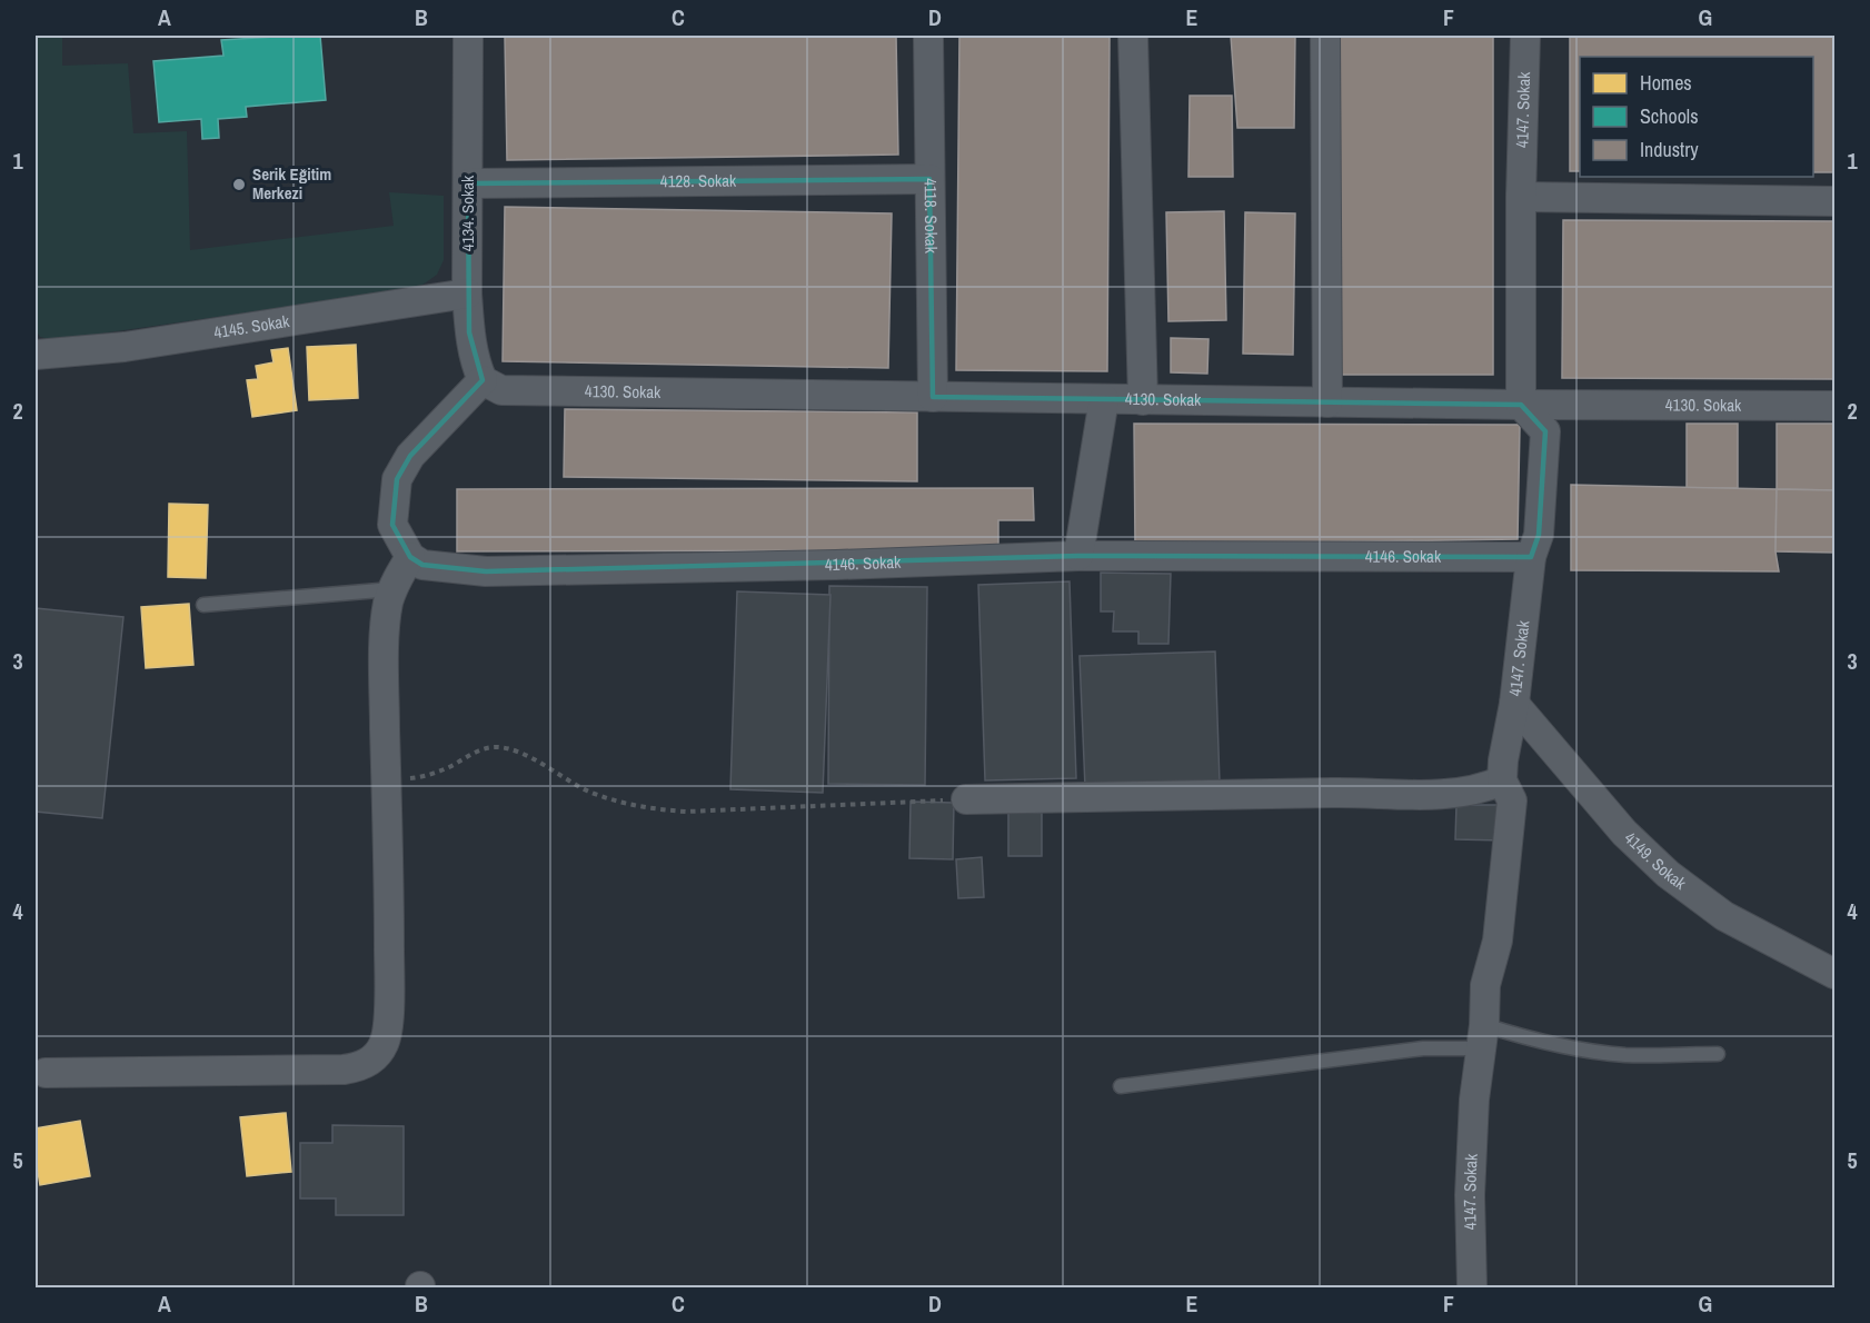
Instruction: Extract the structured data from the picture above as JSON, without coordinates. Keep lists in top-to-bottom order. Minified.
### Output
{"streets":{"street":["4147. Sokak","4128. Sokak","4134. Sokak","4118. Sokak","4145. Sokak","4130. Sokak","4146. Sokak","4149. Sokak"]},"crossings":[["4147. Sokak","4130. Sokak"],["4147. Sokak","4146. Sokak"],["4147. Sokak","4149. Sokak"],["4128. Sokak","4134. Sokak"],["4128. Sokak","4118. Sokak"],["4134. Sokak","4145. Sokak"],["4134. Sokak","4130. Sokak"],["4118. Sokak","4130. Sokak"]],"places":["Serik Eğitim Merkezi"],"legend":["Homes","Schools","Industry"],"grid":{"columns":["A","B","C","D","E","F","G"],"rows":["1","2","3","4","5"]}}
